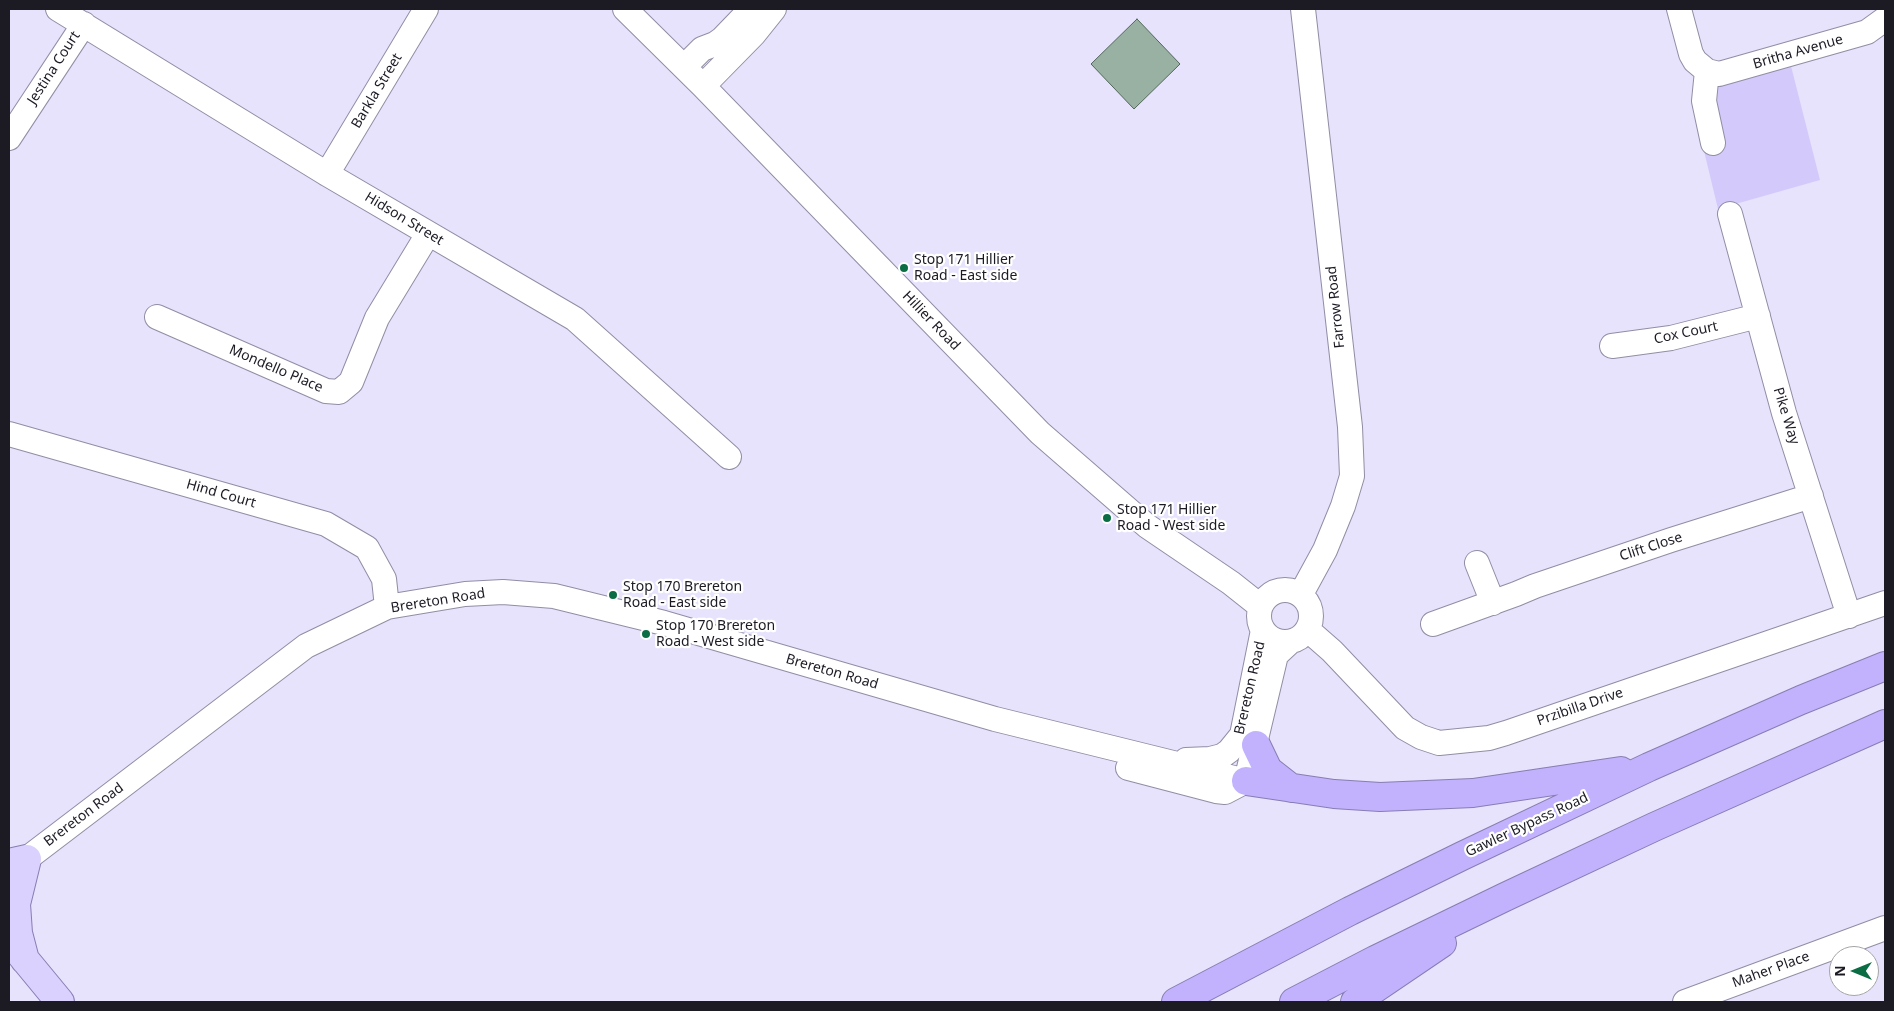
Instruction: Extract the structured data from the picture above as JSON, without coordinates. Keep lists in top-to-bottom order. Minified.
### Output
{"streets":{"highway":["Gawler Bypass Road"],"street":["Britha Avenue","Jestina Court","Barkla Street","Hidson Street","Farrow Road","Hillier Road","Cox Court","Mondello Place","Pike Way","Hind Court","Clift Close","Brereton Road","Przibilla Drive","Maher Place"]},"crossings":[["Jestina Court","Hidson Street"],["Barkla Street","Hidson Street"],["Hidson Street","Mondello Place"],["Farrow Road","Hillier Road"],["Farrow Road","Brereton Road"],["Farrow Road","Przibilla Drive"],["Hillier Road","Brereton Road"],["Hillier Road","Przibilla Drive"],["Cox Court","Pike Way"],["Pike Way","Clift Close"],["Pike Way","Przibilla Drive"],["Hind Court","Brereton Road"],["Brereton Road","Przibilla Drive"]],"places":["Stop 171 Hillier Road - East side","Stop 171 Hillier Road - West side","Stop 170 Brereton Road - East side","Stop 170 Brereton Road - West side"],"north":"left"}
